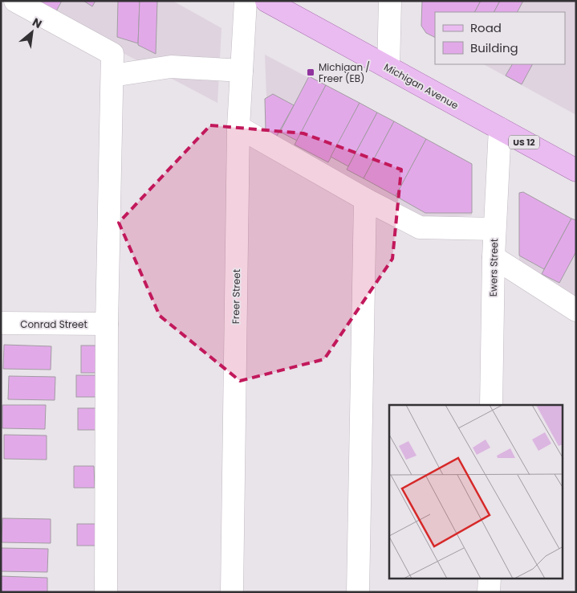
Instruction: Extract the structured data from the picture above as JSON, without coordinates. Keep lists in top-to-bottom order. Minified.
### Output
{"streets":{"main road":["Michigan Avenue","US 12"],"street":["Ewers Street","Freer Street","Conrad Street"]},"crossings":[["Michigan Avenue","Ewers Street"]],"places":{"transit":["Michigan / Freer (EB)"]},"legend":["Road","Building"],"north":"top right"}
